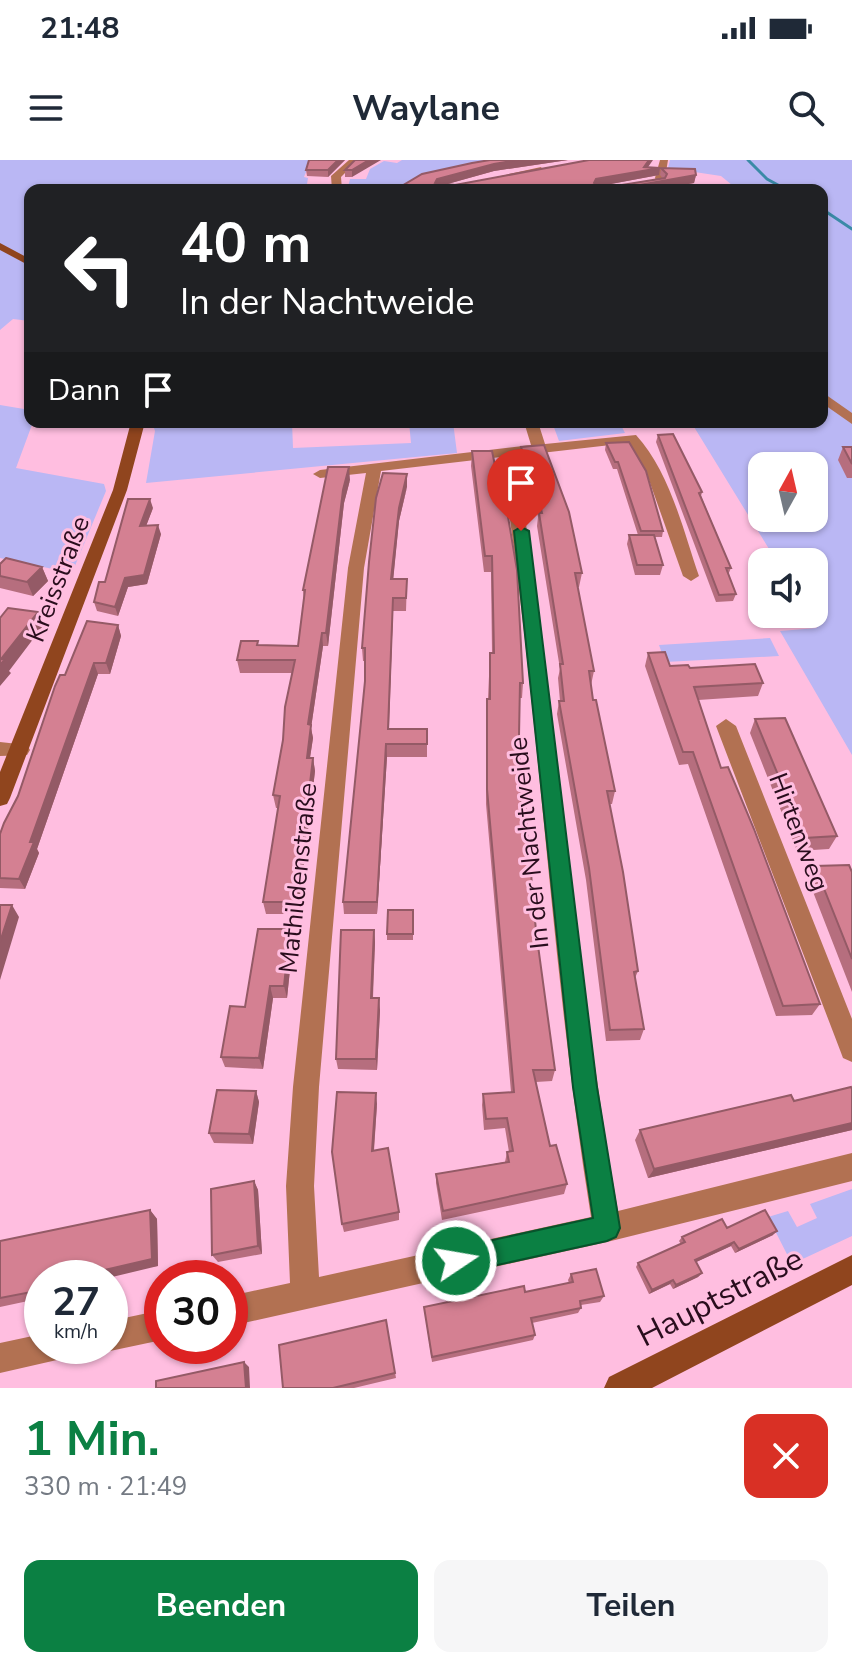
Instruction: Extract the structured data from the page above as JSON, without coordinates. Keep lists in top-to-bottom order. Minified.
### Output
{"streets":{"street":["Kreisstraße","Hirtenweg","In der Nachtweide","Mathildenstraße","Hauptstraße"]},"north":"top","page":{"status":"21:48","header":"Waylane","turn":["40 m","In der Nachtweide"],"then":"Dann","speed":"27 km/h","limit":"30","heading":["1 Min.","330 m · 21:49"],"buttons":["Beenden","Teilen"]}}
